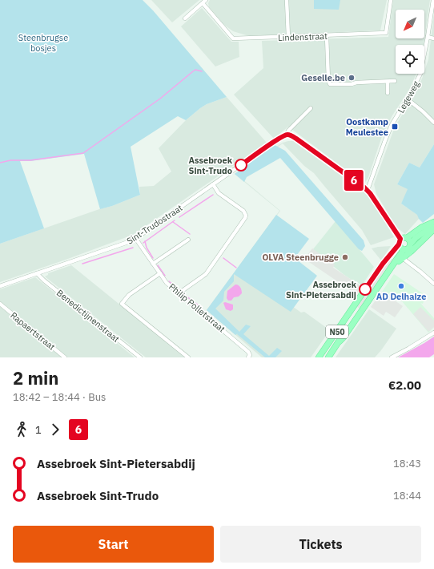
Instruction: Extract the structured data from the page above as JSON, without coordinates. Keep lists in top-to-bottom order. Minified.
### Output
{"streets":{"main road":["N50"],"street":["Lindenstraat","Legeweg","Sint-Trudostraat","Philip Polletstraat","Benedictijnenstraat","Rapaertstraat"]},"crossings":[["Sint-Trudostraat","Philip Polletstraat"],["Sint-Trudostraat","Benedictijnenstraat"]],"parks":["Steenbrugse bosjes"],"places":{"other":["Geselle.be","Assebroek Sint-Trudo","OLVA Steenbrugge","AD Delhaize","Assebroek Sint-Pietersabdij"],"transit":["Oostkamp Meulestee"]},"lines":["bus line 6"],"north":"bottom left","page":{"on_map":"6","heading":["2 min","18:42 – 18:44 · Bus","€2.00"],"legs":["1","6"],"list":[{"name":"Assebroek Sint-Pietersabdij","value":"18:43"},{"name":"Assebroek Sint-Trudo","value":"18:44"}],"buttons":["Start","Tickets"]}}
